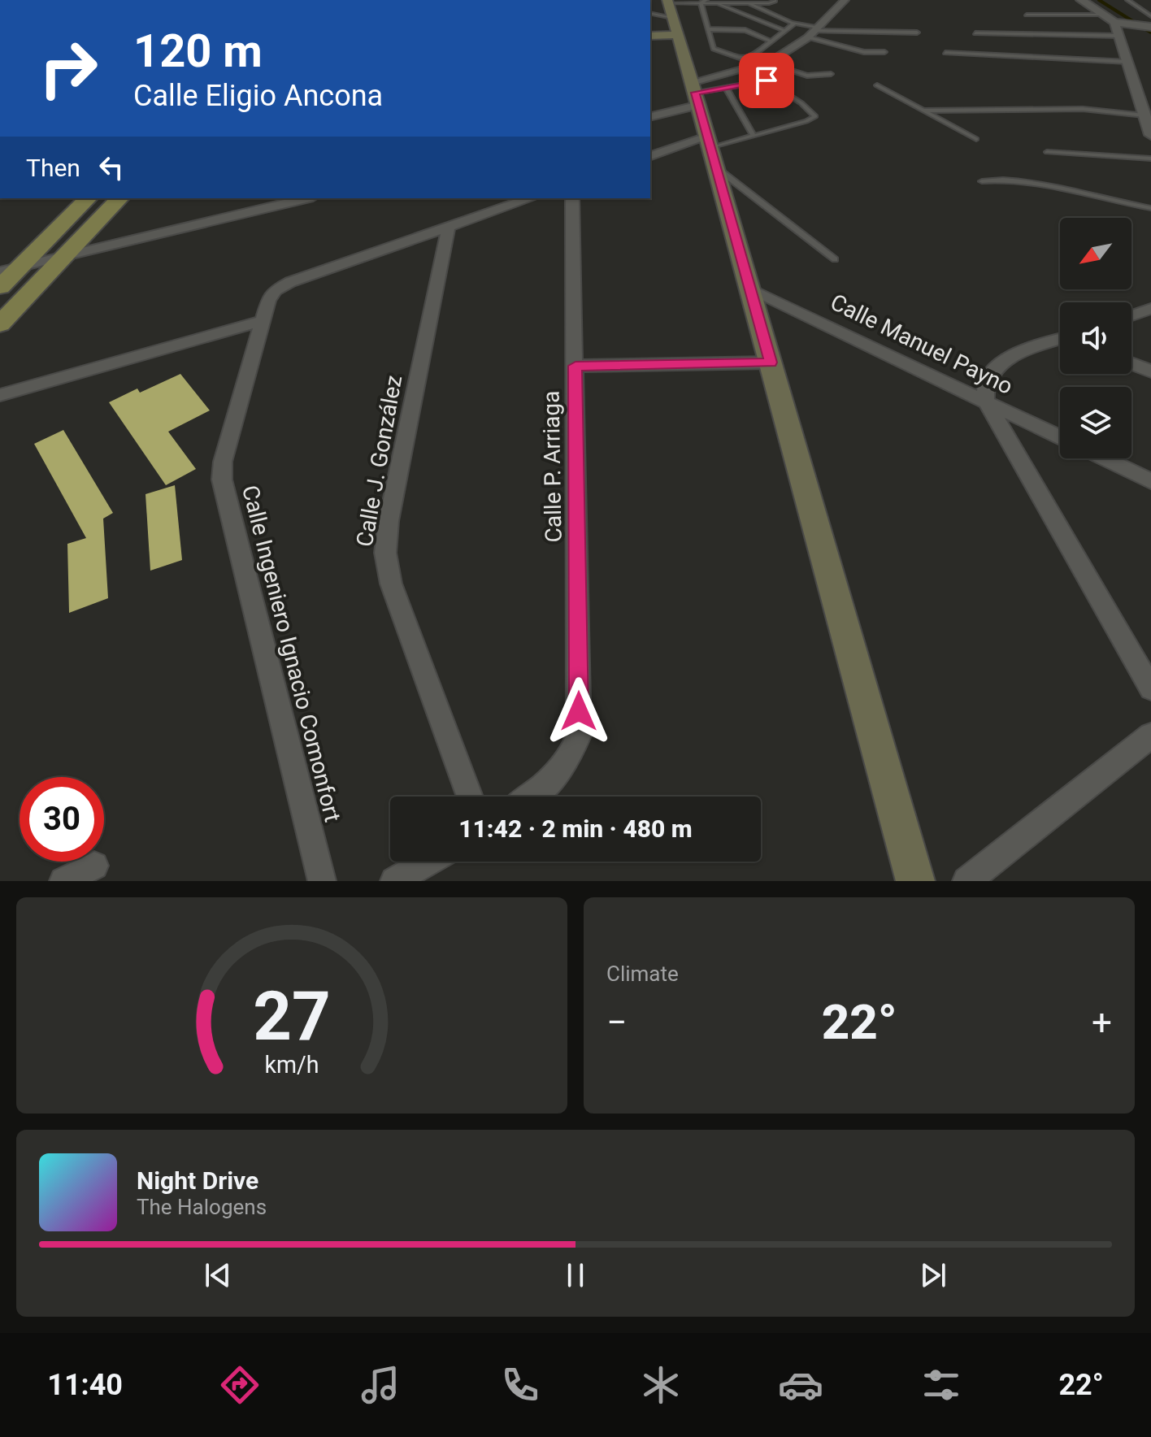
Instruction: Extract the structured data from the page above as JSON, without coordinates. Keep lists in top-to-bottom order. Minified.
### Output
{"streets":{"street":["Calle Manuel Payno","Calle J. González","Calle P. Arriaga","Calle Ingeniero Ignacio Comonfort"]},"crossings":[["Calle J. González","Calle Ingeniero Ignacio Comonfort"]],"north":"bottom left","page":{"turn":["120 m","Calle Eligio Ancona"],"then":"Then","limit":"30","trip":"11:42 · 2 min · 480 m","tile":"Climate","heat":["−","22°","+"],"song":["Night Drive","The Halogens"],"tabs":["11:40","22°"],"gauge":["27","km/h"]}}
